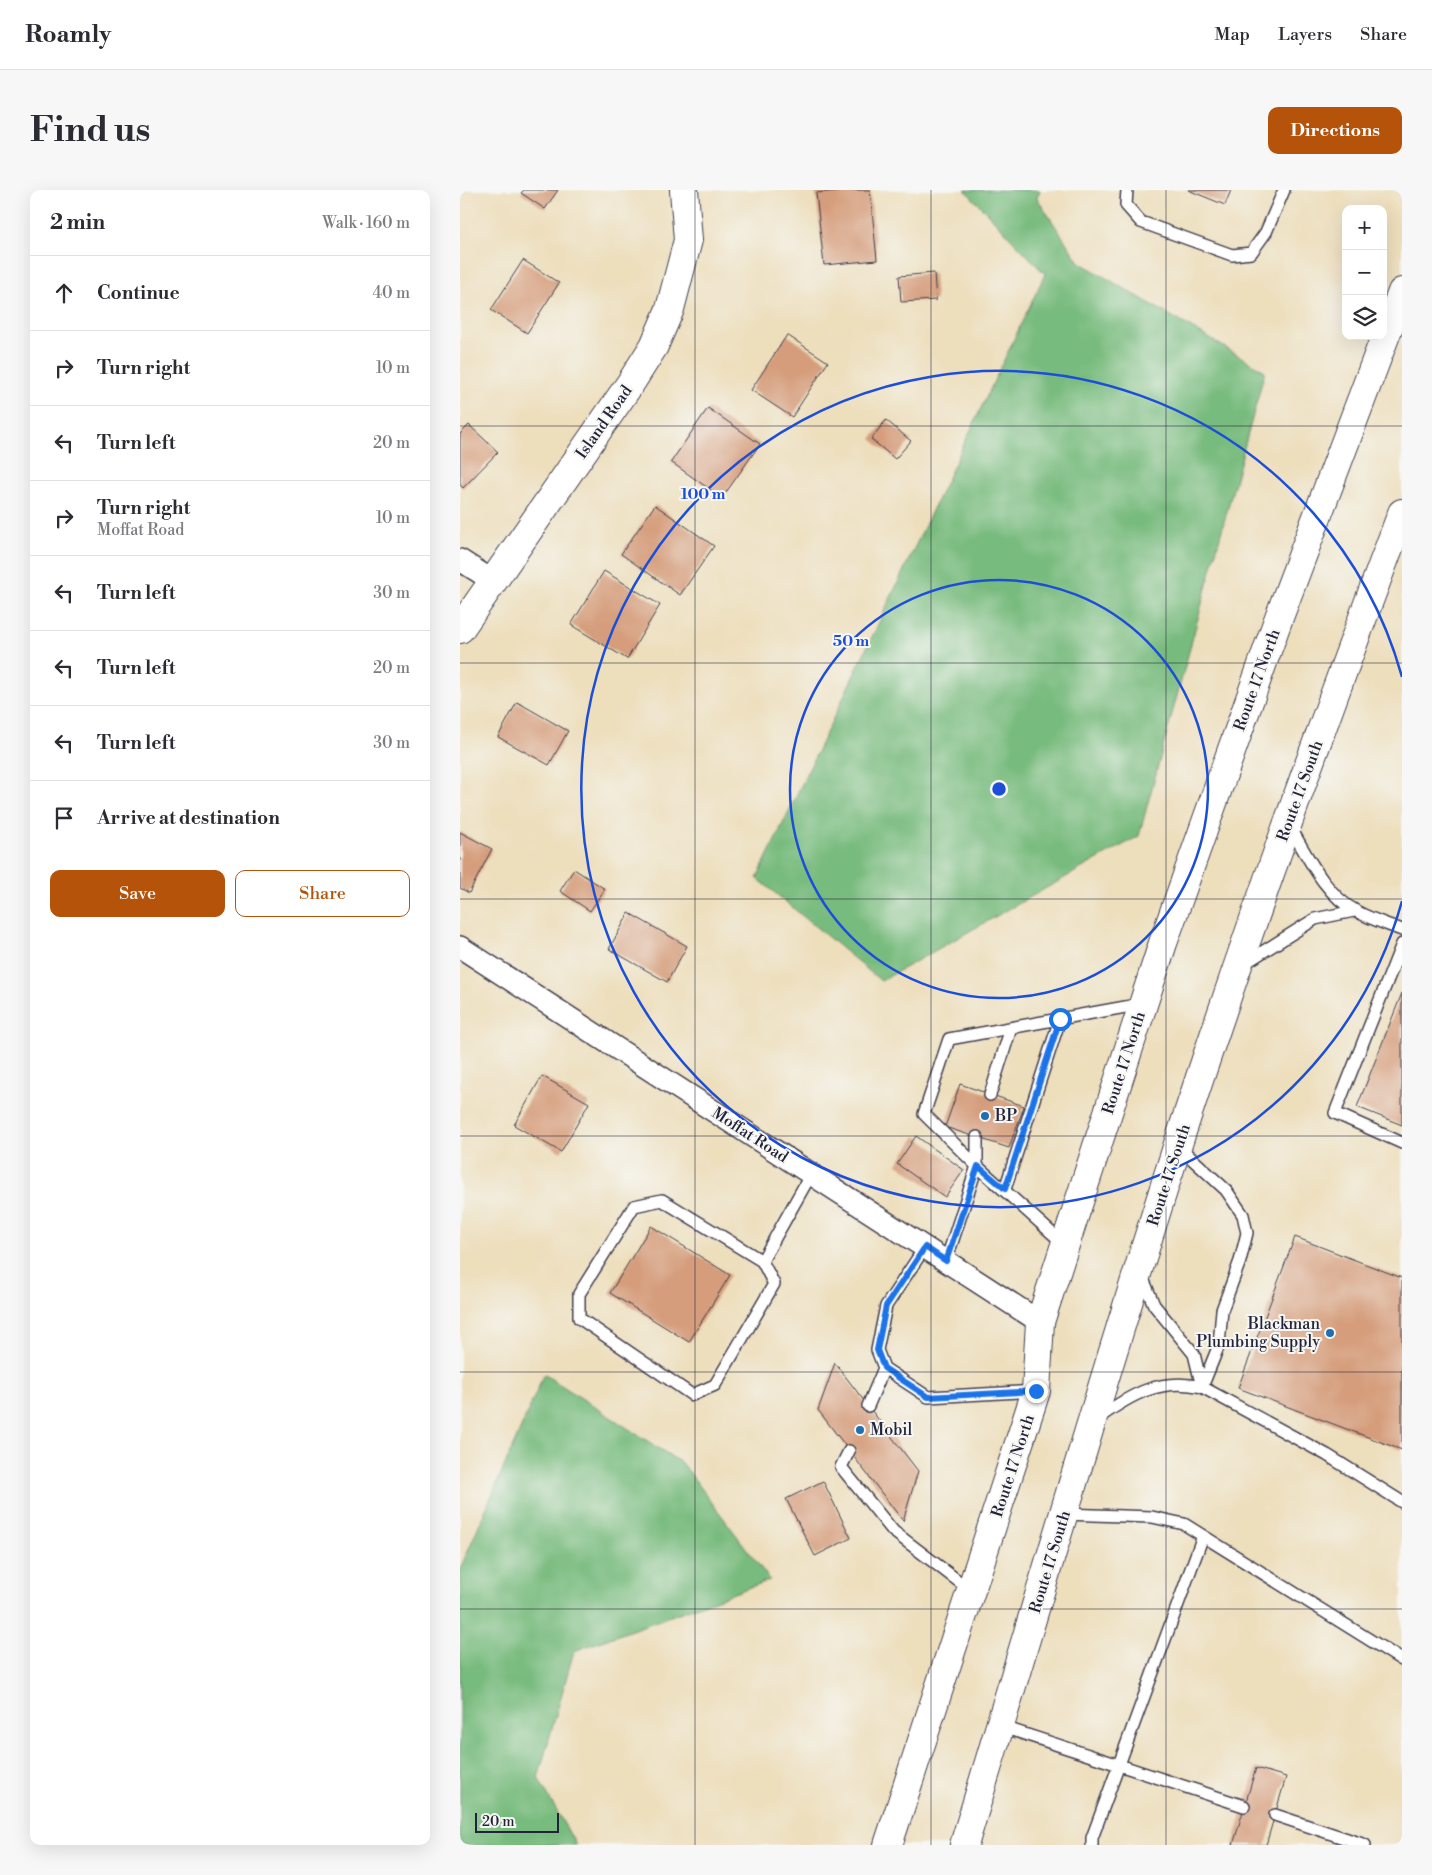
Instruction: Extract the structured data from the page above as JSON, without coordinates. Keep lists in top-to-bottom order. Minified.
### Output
{"streets":{"main road":["Island Road","Route 17 North","Route 17 South"],"street":["Moffat Road"]},"crossings":[["Route 17 North","Moffat Road"]],"places":["BP","Blackman Plumbing Supply","Mobil"],"scale_bar":"20 m","page":{"header":"Roamly","nav":["Map","Layers","Share"],"buttons":["Directions",["Save","Share"]],"title":"Find us","heading":["2 min","Walk · 160 m"],"map_buttons":["+","−"],"list":[["Continue","40 m"],["Turn right","10 m"],["Turn left","20 m"],["Turn right","Moffat Road","10 m"],["Turn left","30 m"],["Turn left","20 m"],["Turn left","30 m"],"Arrive at destination"],"scale":"20 m"},"rings":["100 m","50 m"]}
